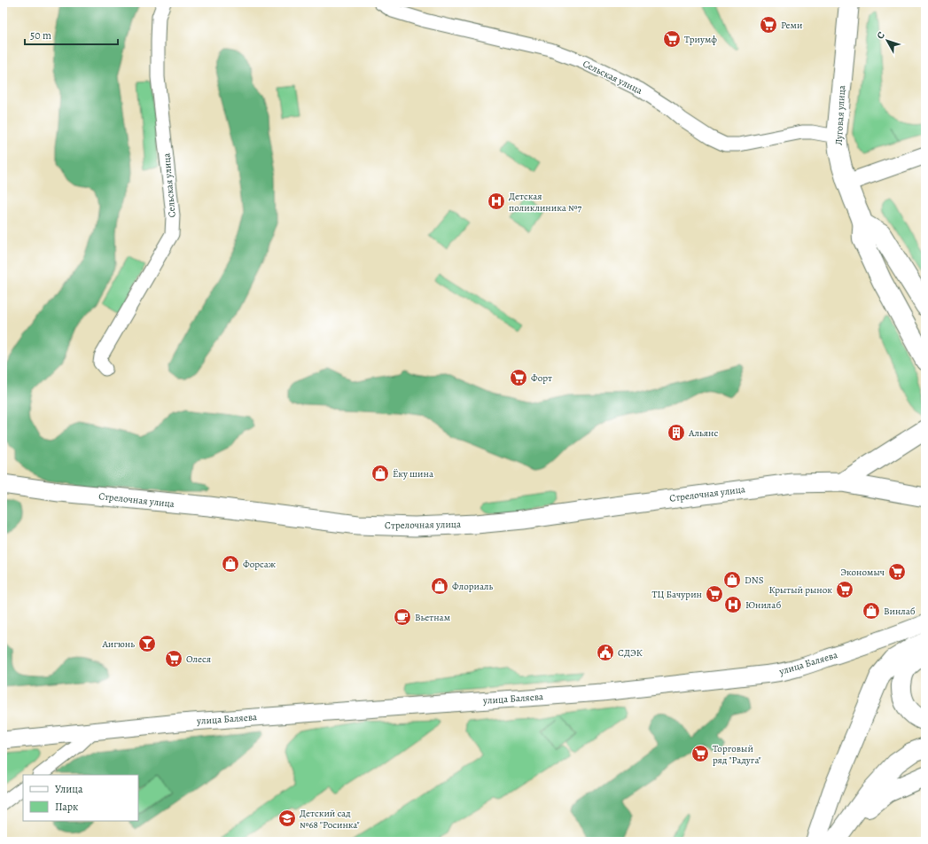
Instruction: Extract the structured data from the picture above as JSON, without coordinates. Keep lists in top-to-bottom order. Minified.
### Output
{"streets":{"main road":["Луговая улица","Стрелочная улица"],"street":["Сельская улица","улица Баляева"]},"crossings":[["Сельская улица","Луговая улица"]],"places":{"supermarket":["Реми","Триумф","Форт","Экономыч","Крытый рынок","ТЦ Бачурин","Олеся","Торговый ряд \"Радуга\""],"hospital":["Детская поликлиника №7","Юнилаб"],"building":["Альянс"],"shop":["Ёку шина","Форсаж","DNS","Флориаль","Винлаб"],"cafe":["Вьетнам"],"bar":["Аигюнь"],"public building":["СДЭК"],"school or university":["Детский сад №68 \"Росинка\""]},"legend":["Улица","Парк"],"scale_bar":"50 m","north":"top left"}
